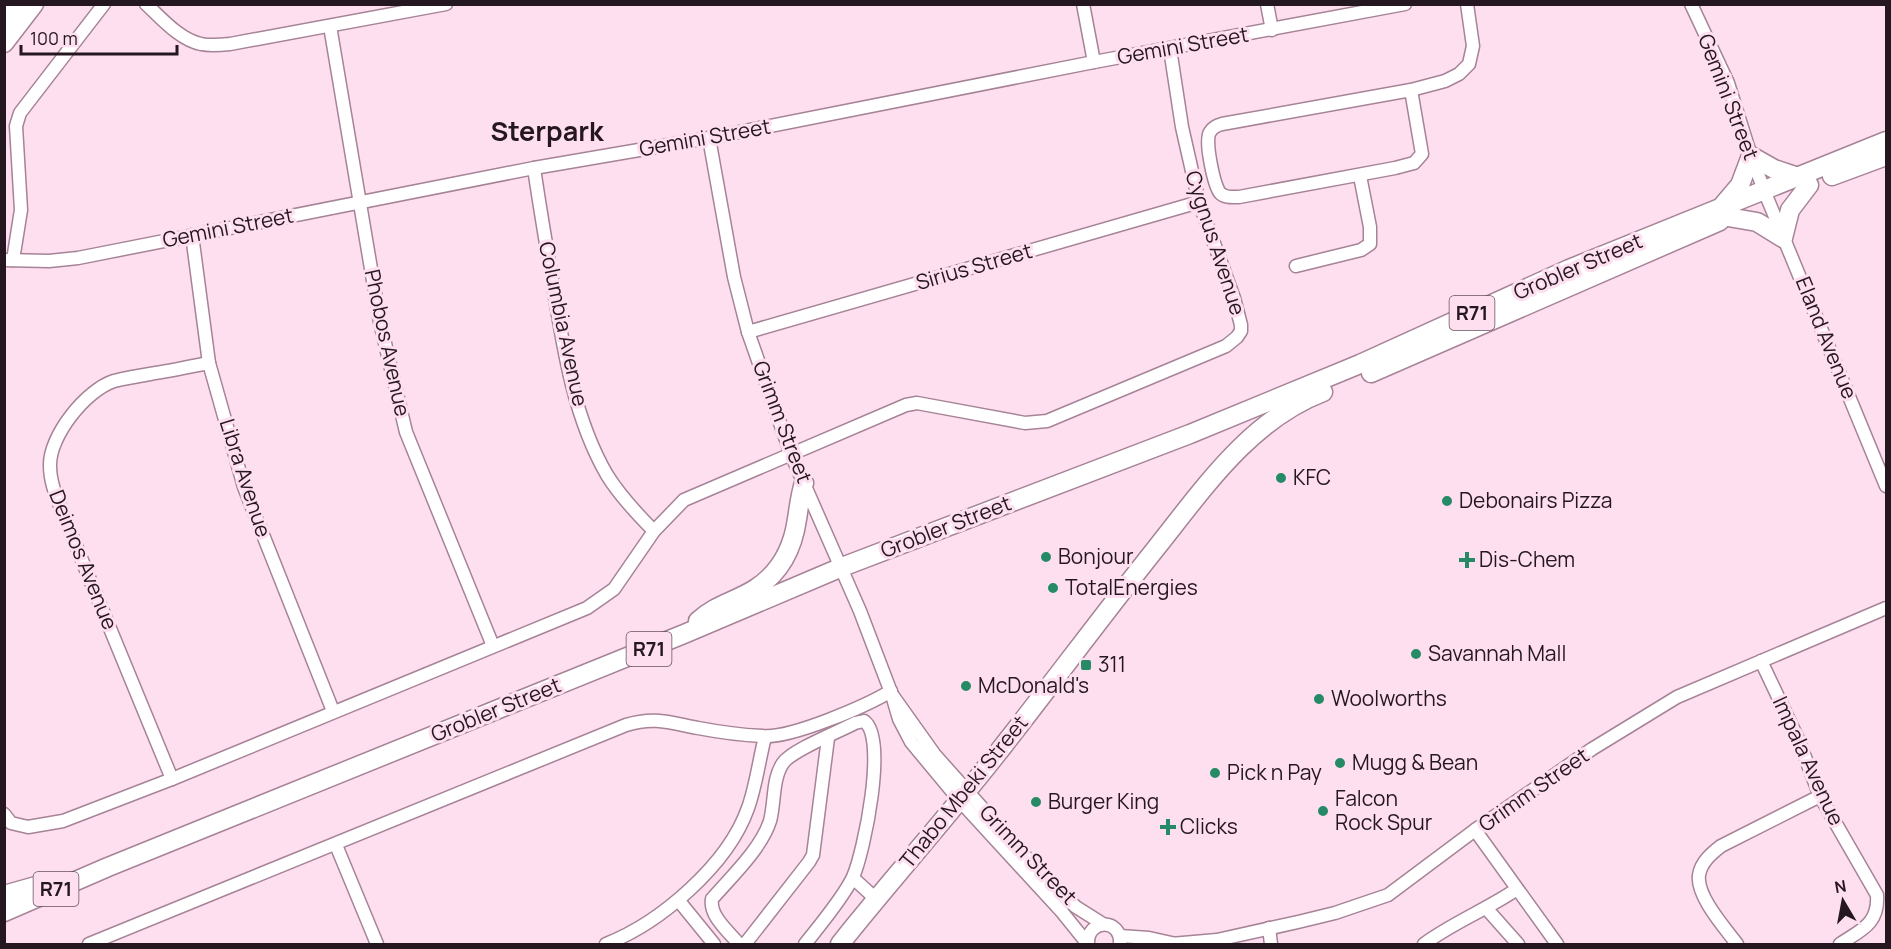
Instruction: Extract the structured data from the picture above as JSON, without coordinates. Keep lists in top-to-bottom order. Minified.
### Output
{"streets":{"main road":["Grobler Street","R71","Thabo Mbeki Street"],"street":["Gemini Street","Cygnus Avenue","Sirius Street","Columbia Avenue","Eland Avenue","Phobos Avenue","Grimm Street","Libra Avenue","Deimos Avenue","Impala Avenue"]},"crossings":[["Gemini Street","Cygnus Avenue"],["Gemini Street","Grobler Street"],["Gemini Street","Columbia Avenue"],["Gemini Street","Eland Avenue"],["Gemini Street","Phobos Avenue"],["Gemini Street","Grimm Street"],["Gemini Street","Libra Avenue"],["Cygnus Avenue","Sirius Street"],["Cygnus Avenue","Grimm Street"],["Sirius Street","Grimm Street"],["Grobler Street","Eland Avenue"],["Grobler Street","Grimm Street"],["Grobler Street","Thabo Mbeki Street"],["Grimm Street","Impala Avenue"],["Grimm Street","Thabo Mbeki Street"],["Libra Avenue","Deimos Avenue"]],"districts":["Sterpark"],"places":{"other":["KFC","Debonairs Pizza","Bonjour","TotalEnergies","Savannah Mall","McDonald's","Woolworths","Mugg & Bean","Pick n Pay","Burger King","Falcon Rock Spur"],"health":["Dis-Chem","Clicks"],"transit":["311"]},"scale_bar":"100 m","north":"top"}
